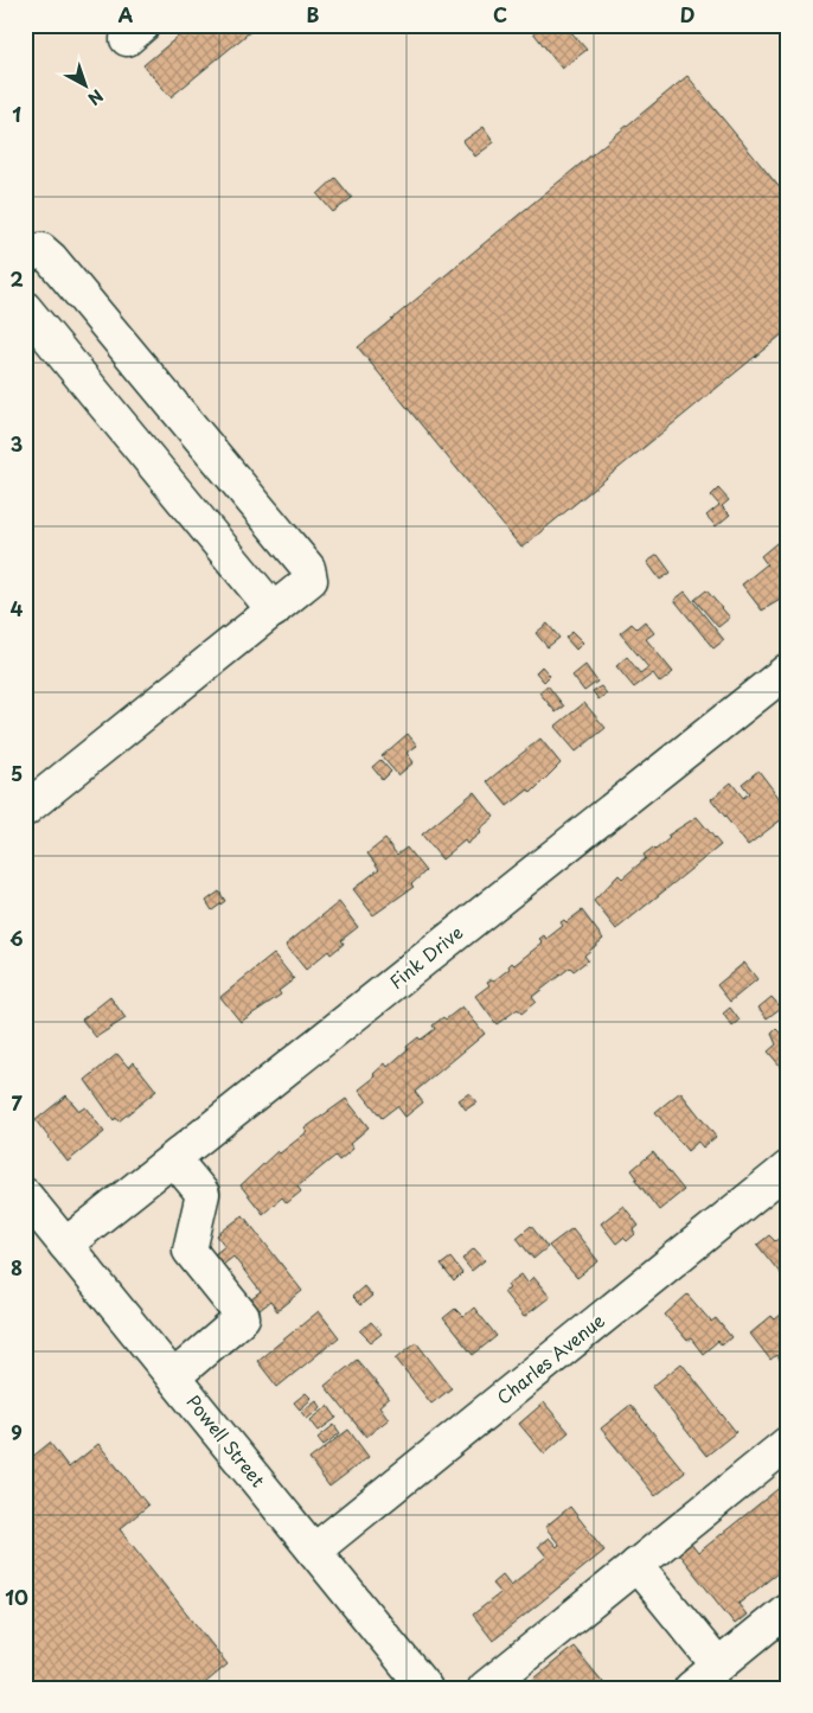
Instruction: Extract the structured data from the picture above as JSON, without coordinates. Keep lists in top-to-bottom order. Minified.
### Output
{"streets":{"street":["Fink Drive","Charles Avenue","Powell Street"]},"crossings":[["Fink Drive","Powell Street"],["Charles Avenue","Powell Street"]],"north":"bottom right","grid":{"columns":["A","B","C","D"],"rows":["1","2","3","4","5","6","7","8","9","10"]}}
